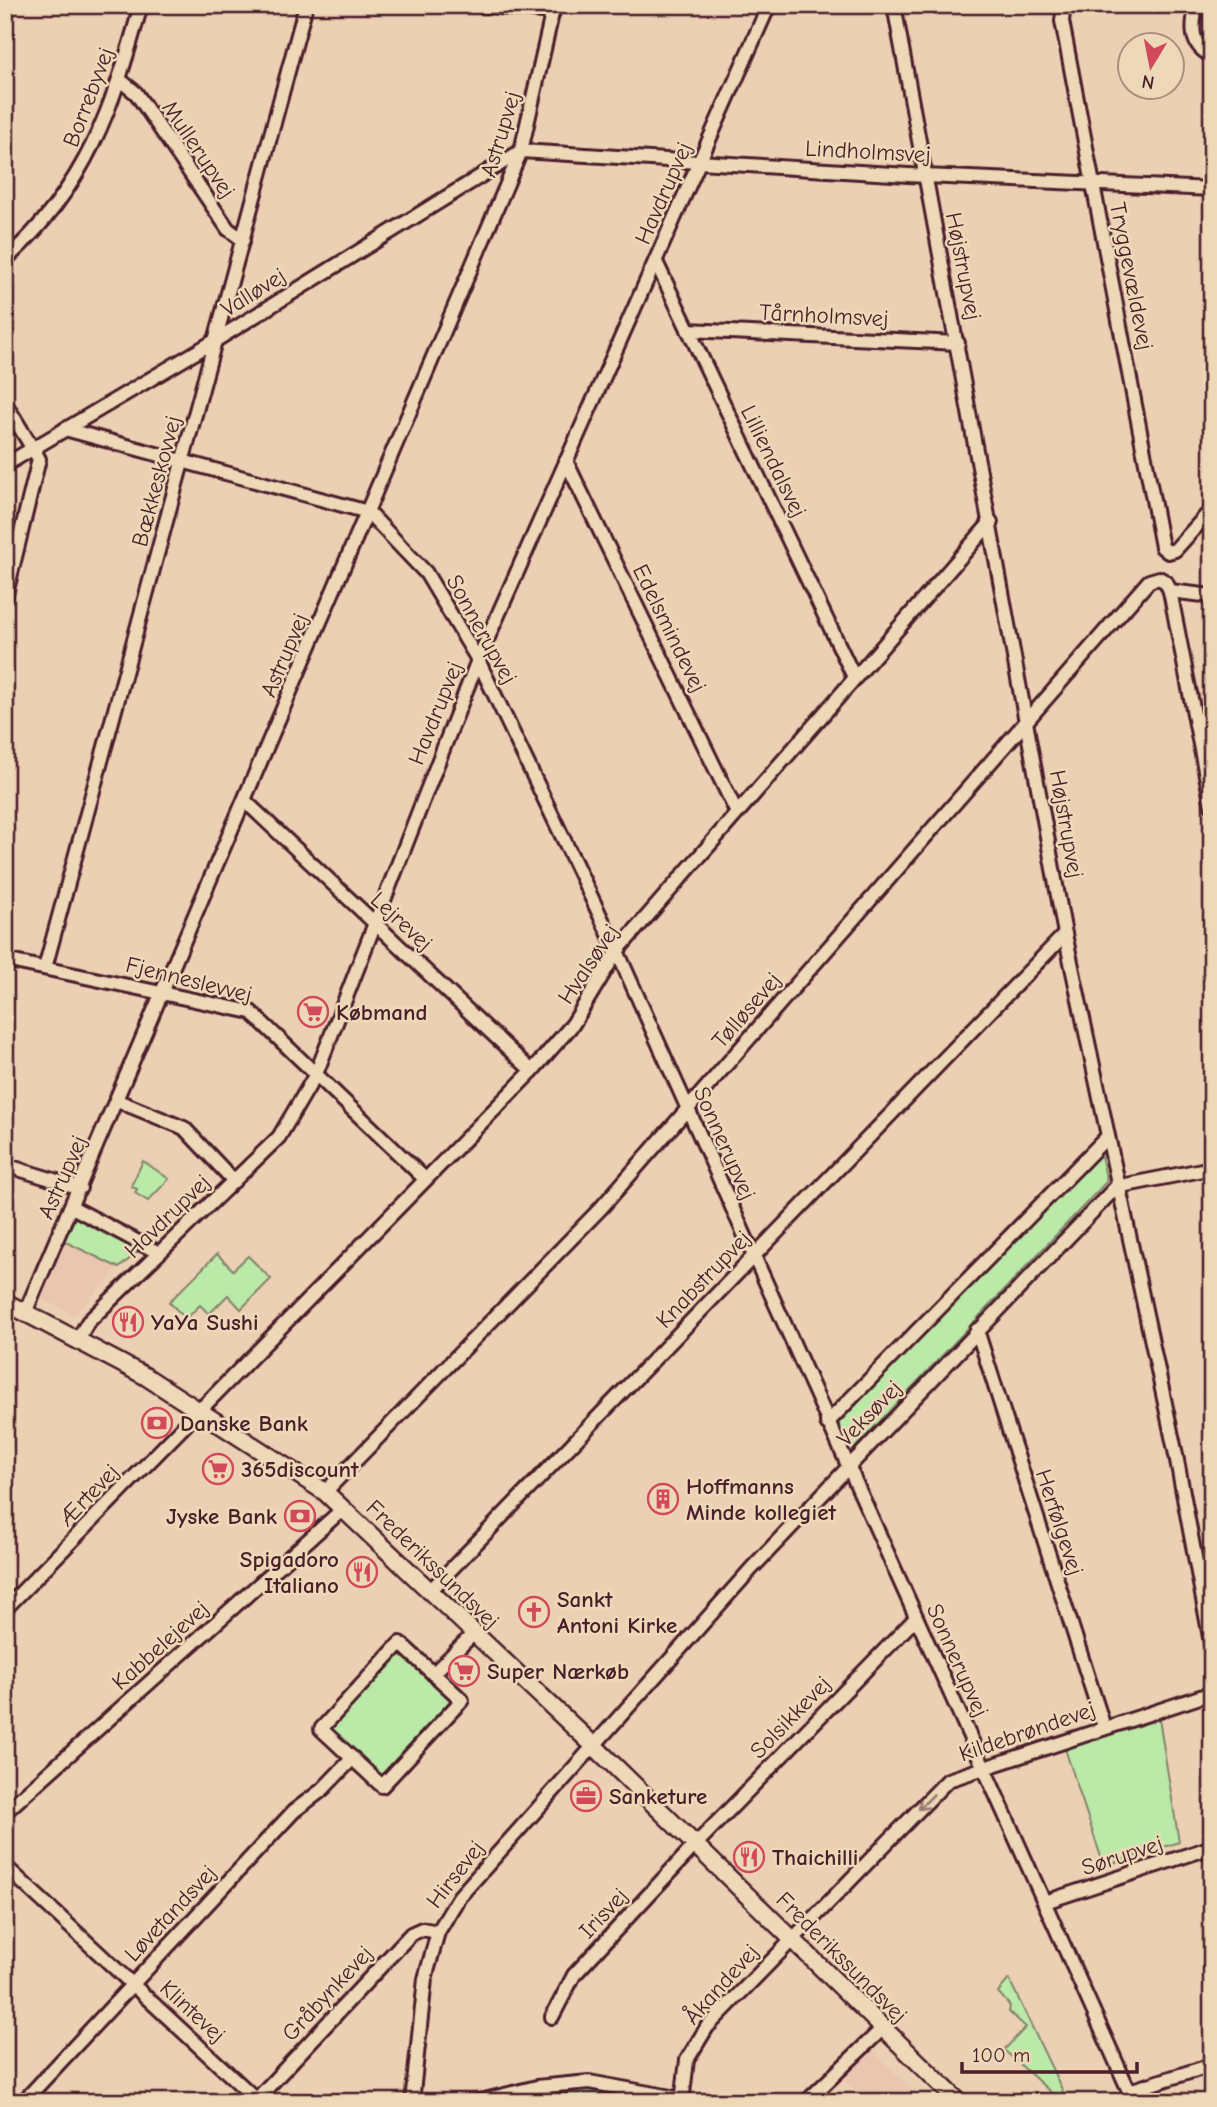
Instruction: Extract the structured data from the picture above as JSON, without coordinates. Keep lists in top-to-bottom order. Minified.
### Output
{"streets":{"main road":["Frederikssundsvej"],"street":["Borrebyvej","Astrupvej","Mullerupvej","Lindholmsvej","Havdrupvej","Højstrupvej","Tryggevældevej","Valløvej","Tårnholmsvej","Lilliendalsvej","Bækkeskovvej","Edelsmindevej","Sonnerupvej","Lejrevej","Hvalsøvej","Fjenneslevvej","Tølløsevej","Knabstrupvej","Veksøvej","Ærtevej","Herfølgevej","Kabbelejevej","Solsikkevej","Kildebrøndevej","Sørupvej","Hirsevej","Løvetandsvej","Irisvej","Åkandevej","Gråbynkevej","Klintevej"]},"crossings":[["Borrebyvej","Mullerupvej"],["Astrupvej","Lindholmsvej"],["Astrupvej","Valløvej"],["Astrupvej","Sonnerupvej"],["Astrupvej","Lejrevej"],["Astrupvej","Fjenneslevvej"],["Astrupvej","Frederikssundsvej"],["Mullerupvej","Bækkeskovvej"],["Lindholmsvej","Havdrupvej"],["Lindholmsvej","Højstrupvej"],["Lindholmsvej","Tryggevældevej"],["Lindholmsvej","Valløvej"],["Havdrupvej","Lilliendalsvej"],["Havdrupvej","Edelsmindevej"],["Havdrupvej","Sonnerupvej"],["Havdrupvej","Lejrevej"],["Havdrupvej","Fjenneslevvej"],["Havdrupvej","Frederikssundsvej"],["Højstrupvej","Tårnholmsvej"],["Højstrupvej","Hvalsøvej"],["Højstrupvej","Tølløsevej"],["Højstrupvej","Knabstrupvej"],["Højstrupvej","Veksøvej"],["Valløvej","Bækkeskovvej"],["Tårnholmsvej","Lilliendalsvej"],["Lilliendalsvej","Hvalsøvej"],["Bækkeskovvej","Fjenneslevvej"],["Edelsmindevej","Hvalsøvej"],["Sonnerupvej","Hvalsøvej"],["Sonnerupvej","Tølløsevej"],["Sonnerupvej","Knabstrupvej"],["Sonnerupvej","Veksøvej"],["Sonnerupvej","Solsikkevej"],["Sonnerupvej","Kildebrøndevej"],["Sonnerupvej","Sørupvej"],["Lejrevej","Hvalsøvej"],["Hvalsøvej","Fjenneslevvej"],["Hvalsøvej","Ærtevej"],["Hvalsøvej","Frederikssundsvej"],["Tølløsevej","Frederikssundsvej"],["Knabstrupvej","Frederikssundsvej"],["Veksøvej","Herfølgevej"],["Veksøvej","Frederikssundsvej"],["Veksøvej","Hirsevej"],["Ærtevej","Frederikssundsvej"],["Herfølgevej","Kildebrøndevej"],["Frederikssundsvej","Kabbelejevej"],["Frederikssundsvej","Solsikkevej"],["Frederikssundsvej","Kildebrøndevej"],["Frederikssundsvej","Hirsevej"],["Frederikssundsvej","Irisvej"],["Frederikssundsvej","Åkandevej"],["Solsikkevej","Irisvej"],["Kildebrøndevej","Åkandevej"],["Hirsevej","Gråbynkevej"],["Løvetandsvej","Klintevej"],["Gråbynkevej","Klintevej"]],"one_way":["Kildebrøndevej"],"places":{"supermarket":["Købmand","365discount","Super Nærkøb"],"restaurant":["YaYa Sushi","Spigadoro Italiano","Thaichilli"],"bank":["Danske Bank","Jyske Bank"],"building":["Hoffmanns Minde kollegiet"],"church":["Sankt Antoni Kirke"],"office":["Sanketure"]},"scale_bar":"100 m","north":"bottom"}
